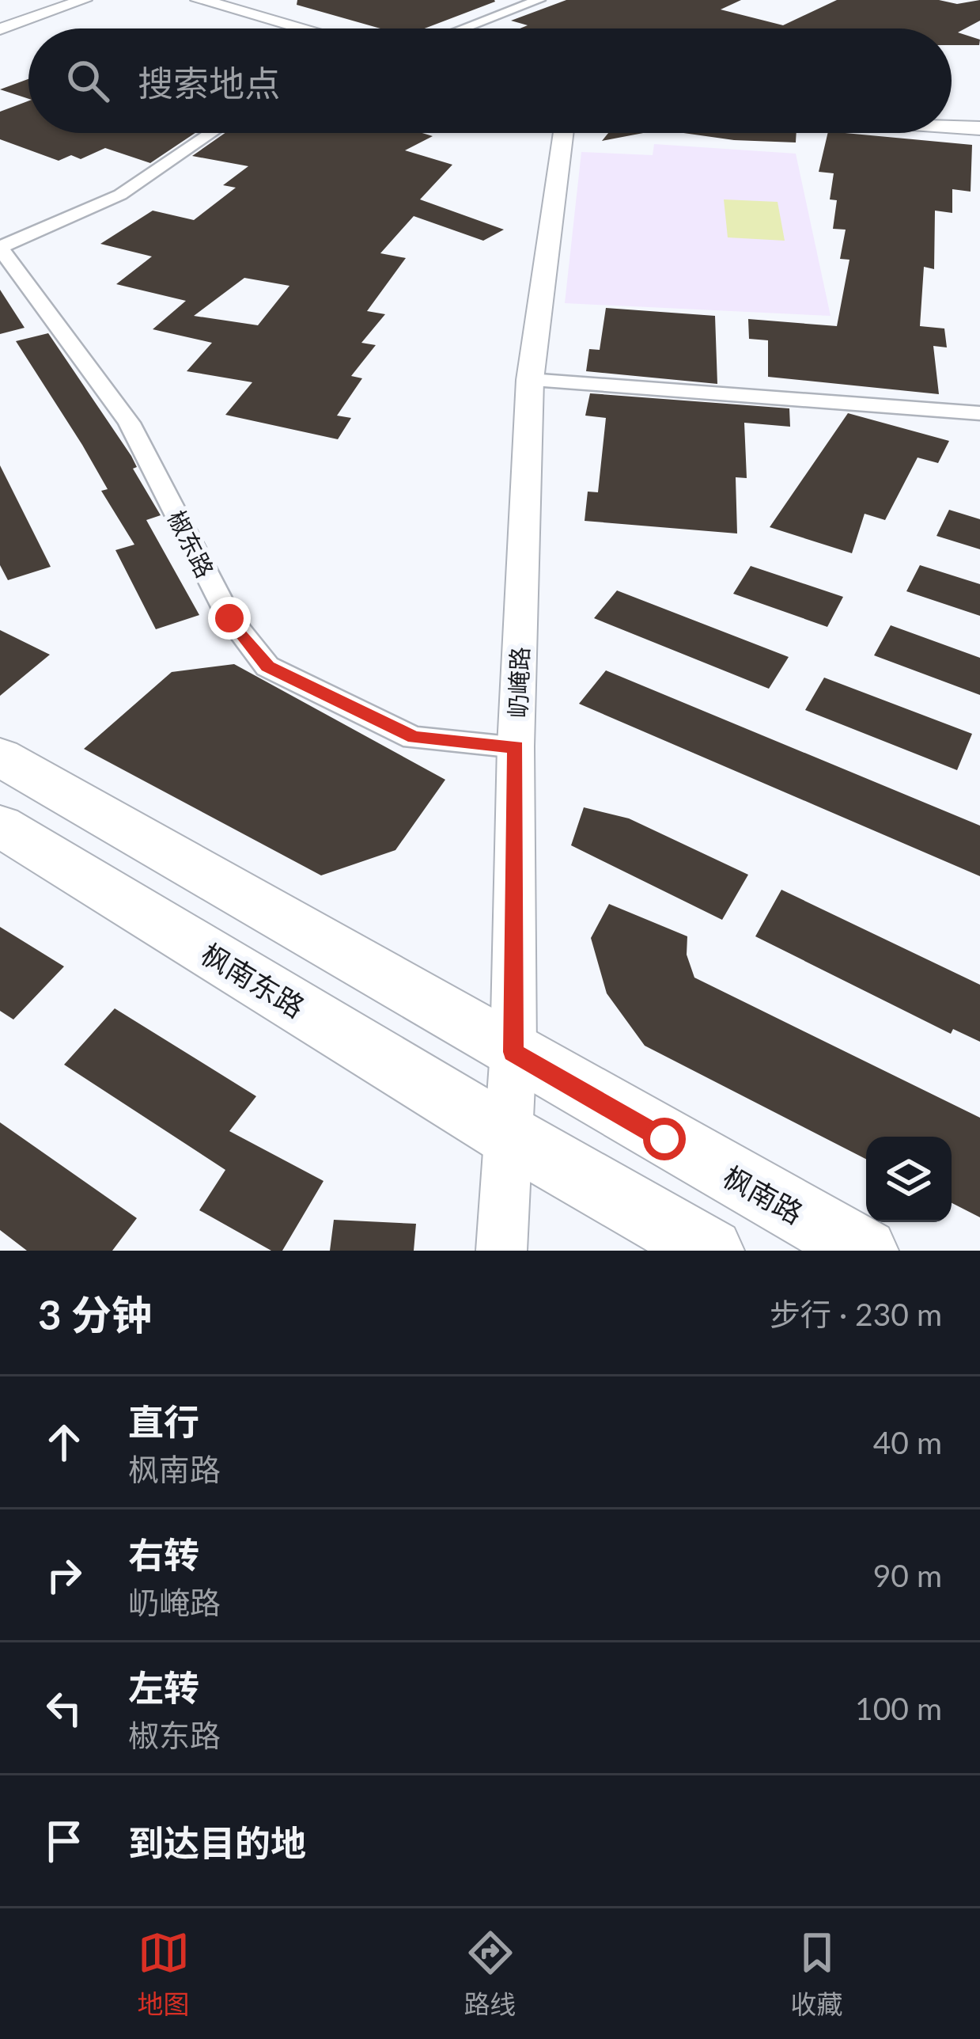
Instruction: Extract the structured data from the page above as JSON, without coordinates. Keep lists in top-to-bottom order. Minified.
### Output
{"streets":{"main road":["枫南东路","枫南路"],"street":["椒东路","屷崦路"]},"crossings":[["椒东路","屷崦路"],["屷崦路","枫南东路"],["屷崦路","枫南路"]],"page":{"search":"搜索地点","heading":["3 分钟","步行 · 230 m"],"list":[["直行","枫南路","40 m"],["右转","屷崦路","90 m"],["左转","椒东路","100 m"],"到达目的地"],"nav":["地图","路线","收藏"]}}
